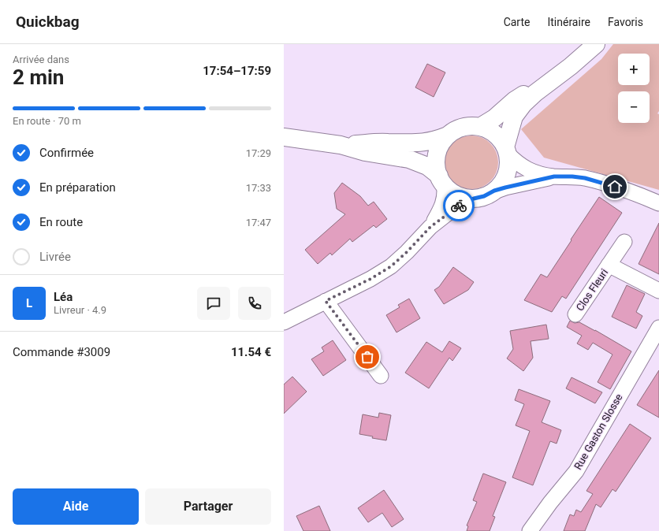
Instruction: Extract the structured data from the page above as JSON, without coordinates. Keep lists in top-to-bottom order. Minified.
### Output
{"streets":{"street":["Clos Fleuri","Rue Gaston Slosse"]},"page":{"header":"Quickbag","nav":["Carte","Itinéraire","Favoris"],"heading":["2 min","Arrivée dans","17:54–17:59"],"panel":["Léa","Livreur · 4.9","Commande #3009","11.54 €"],"map_buttons":["+","−"],"bar":"En route · 70 m","list":[["Confirmée","17:29"],["En préparation","17:33"],["En route","17:47"],"Livrée"],"round":"L","buttons":["Aide","Partager"]}}
